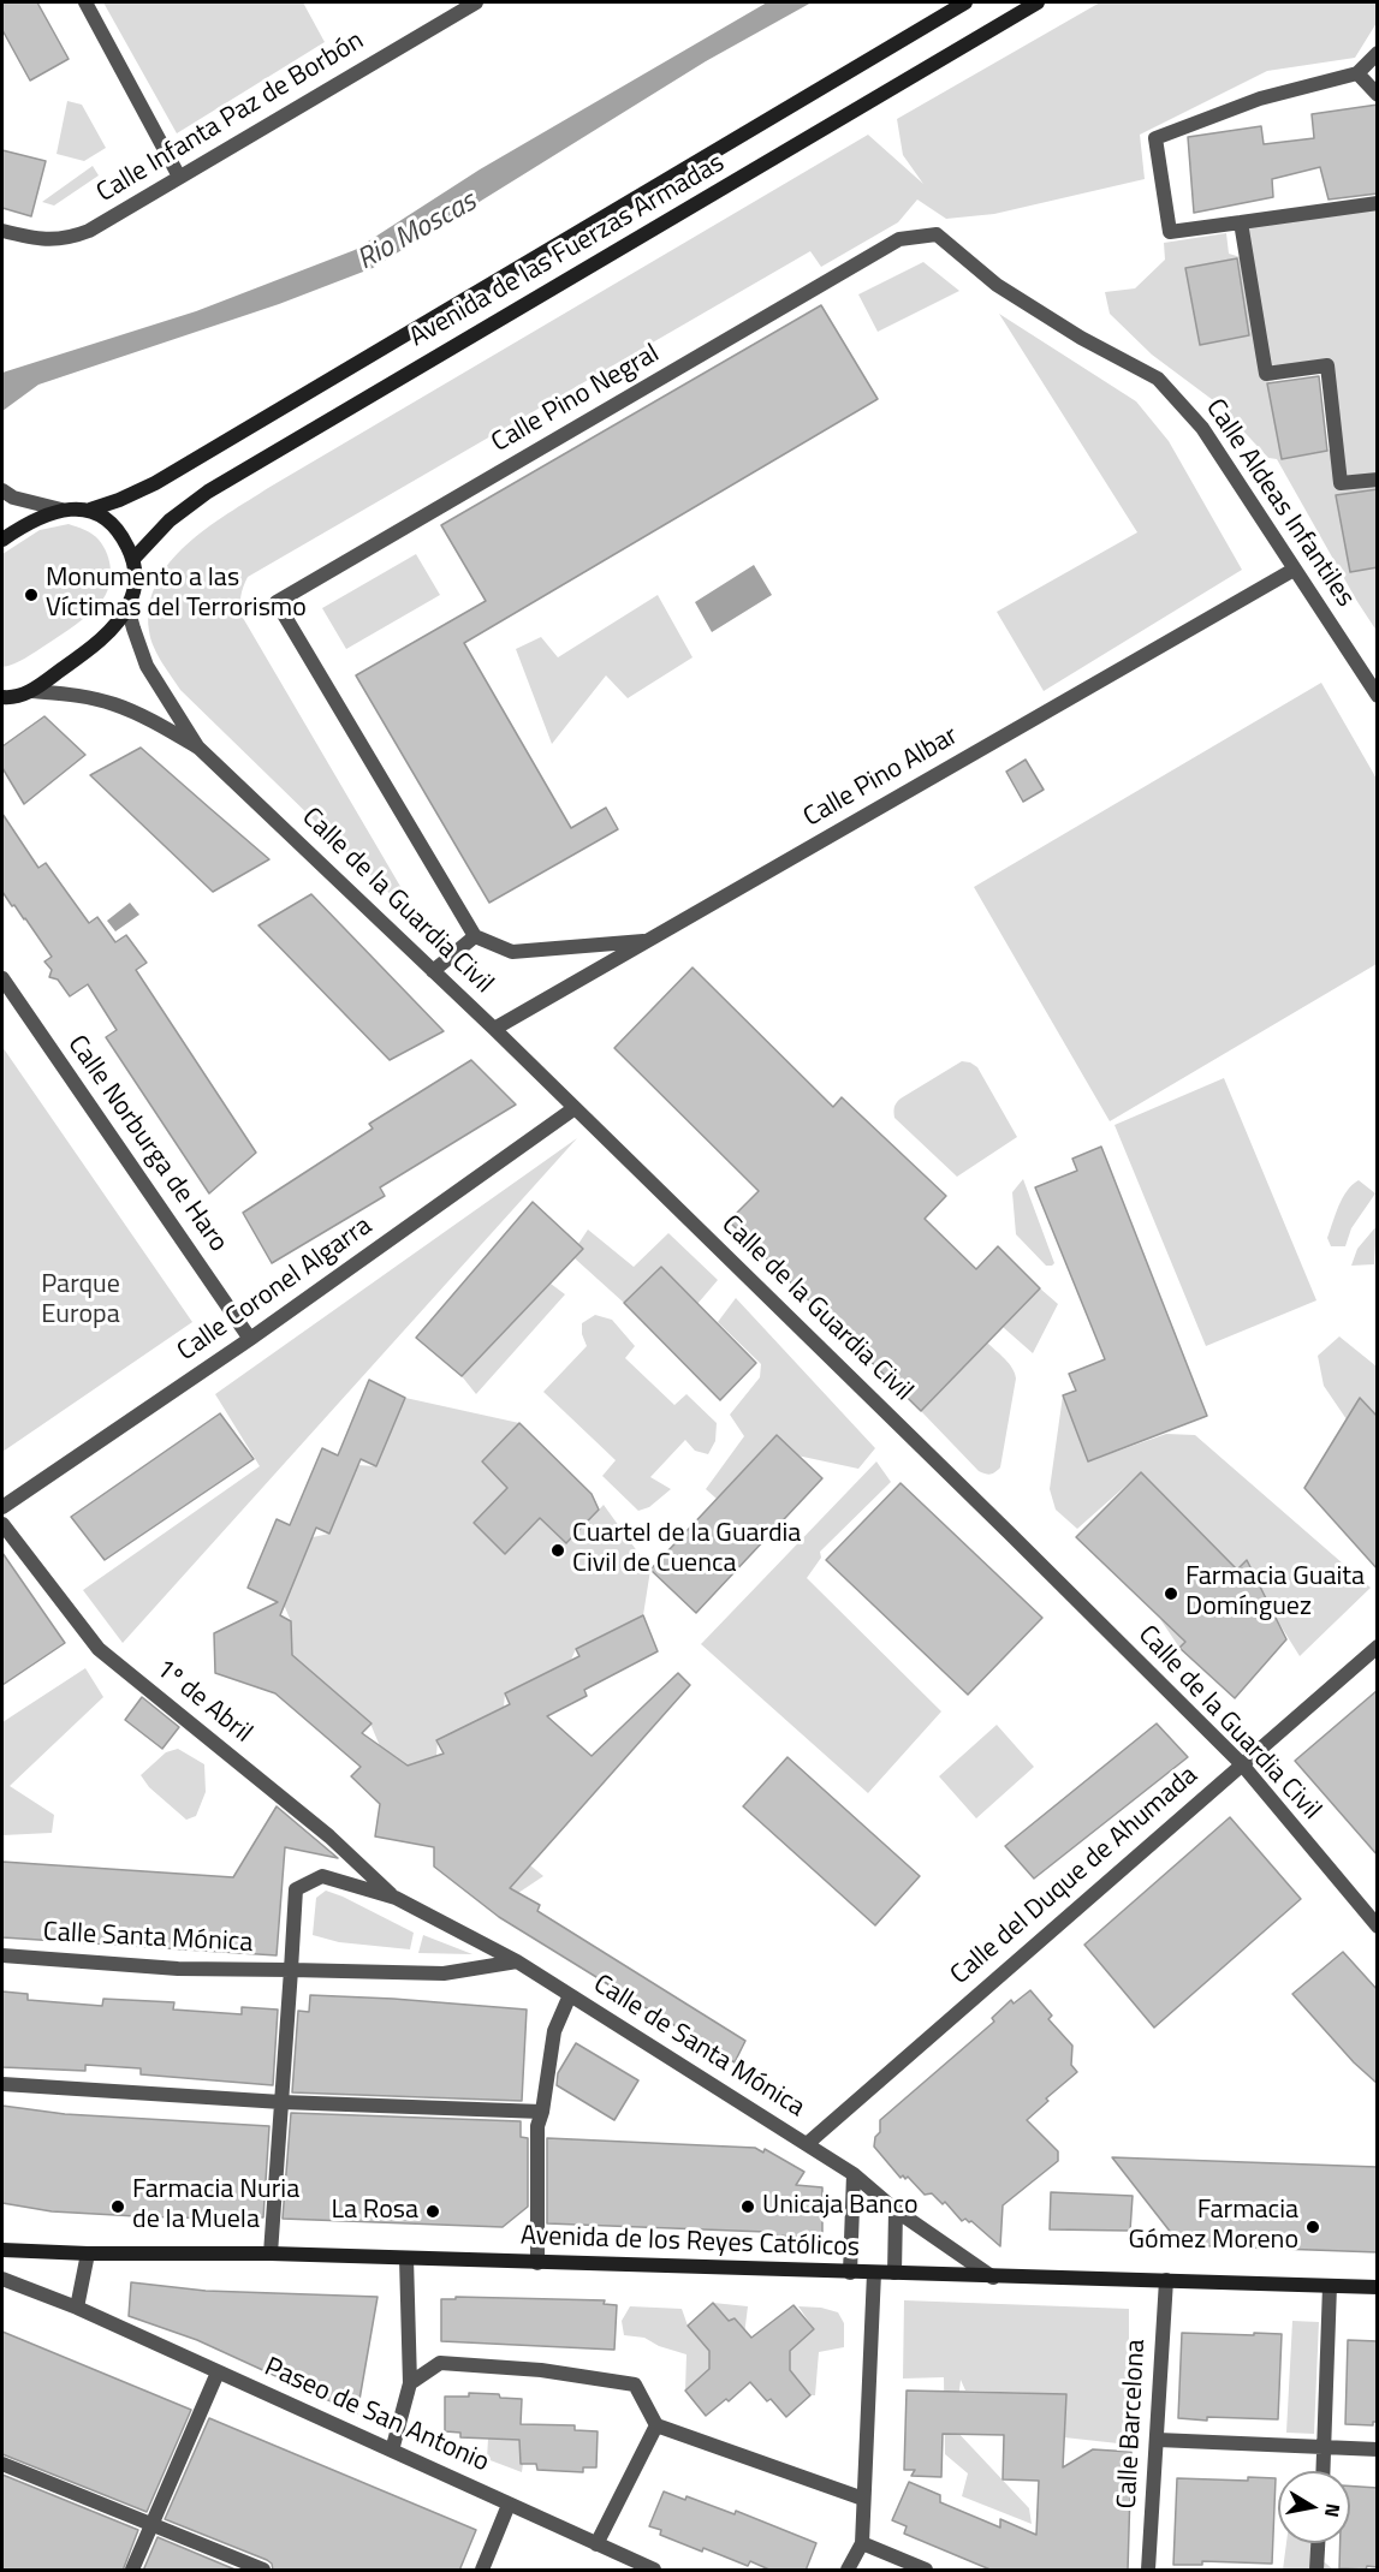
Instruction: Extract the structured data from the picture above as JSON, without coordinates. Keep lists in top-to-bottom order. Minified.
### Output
{"streets":{"main road":["Avenida de las Fuerzas Armadas","Avenida de los Reyes Católicos"],"street":["Calle Infanta Paz de Borbón","Calle Pino Negral","Calle Aldeas Infantiles","Calle Pino Albar","Calle de la Guardia Civil","Calle Norburga de Haro","Calle Coronel Algarra","1º de Abril","Calle del Duque de Ahumada","Calle Santa Mónica","Calle de Santa Mónica","Paseo de San Antonio","Calle Barcelona"]},"crossings":[["Calle Pino Negral","Calle Aldeas Infantiles"],["Calle Pino Negral","Calle de la Guardia Civil"],["Calle Aldeas Infantiles","Calle Pino Albar"],["Calle Pino Albar","Calle de la Guardia Civil"],["Calle de la Guardia Civil","Calle Coronel Algarra"],["Calle de la Guardia Civil","Calle del Duque de Ahumada"],["Calle Norburga de Haro","Calle Coronel Algarra"],["1º de Abril","Calle Santa Mónica"],["Calle del Duque de Ahumada","Calle de Santa Mónica"],["Calle Santa Mónica","Calle de Santa Mónica"],["Avenida de los Reyes Católicos","Calle Barcelona"]],"water":["Rio Moscas"],"parks":["Parque Europa"],"places":["Monumento a las Víctimas del Terrorismo","Cuartel de la Guardia Civil de Cuenca","Farmacia Guaita Domínguez","Farmacia Nuria de la Muela","Unicaja Banco","La Rosa","Farmacia Gómez Moreno"],"north":"right"}
